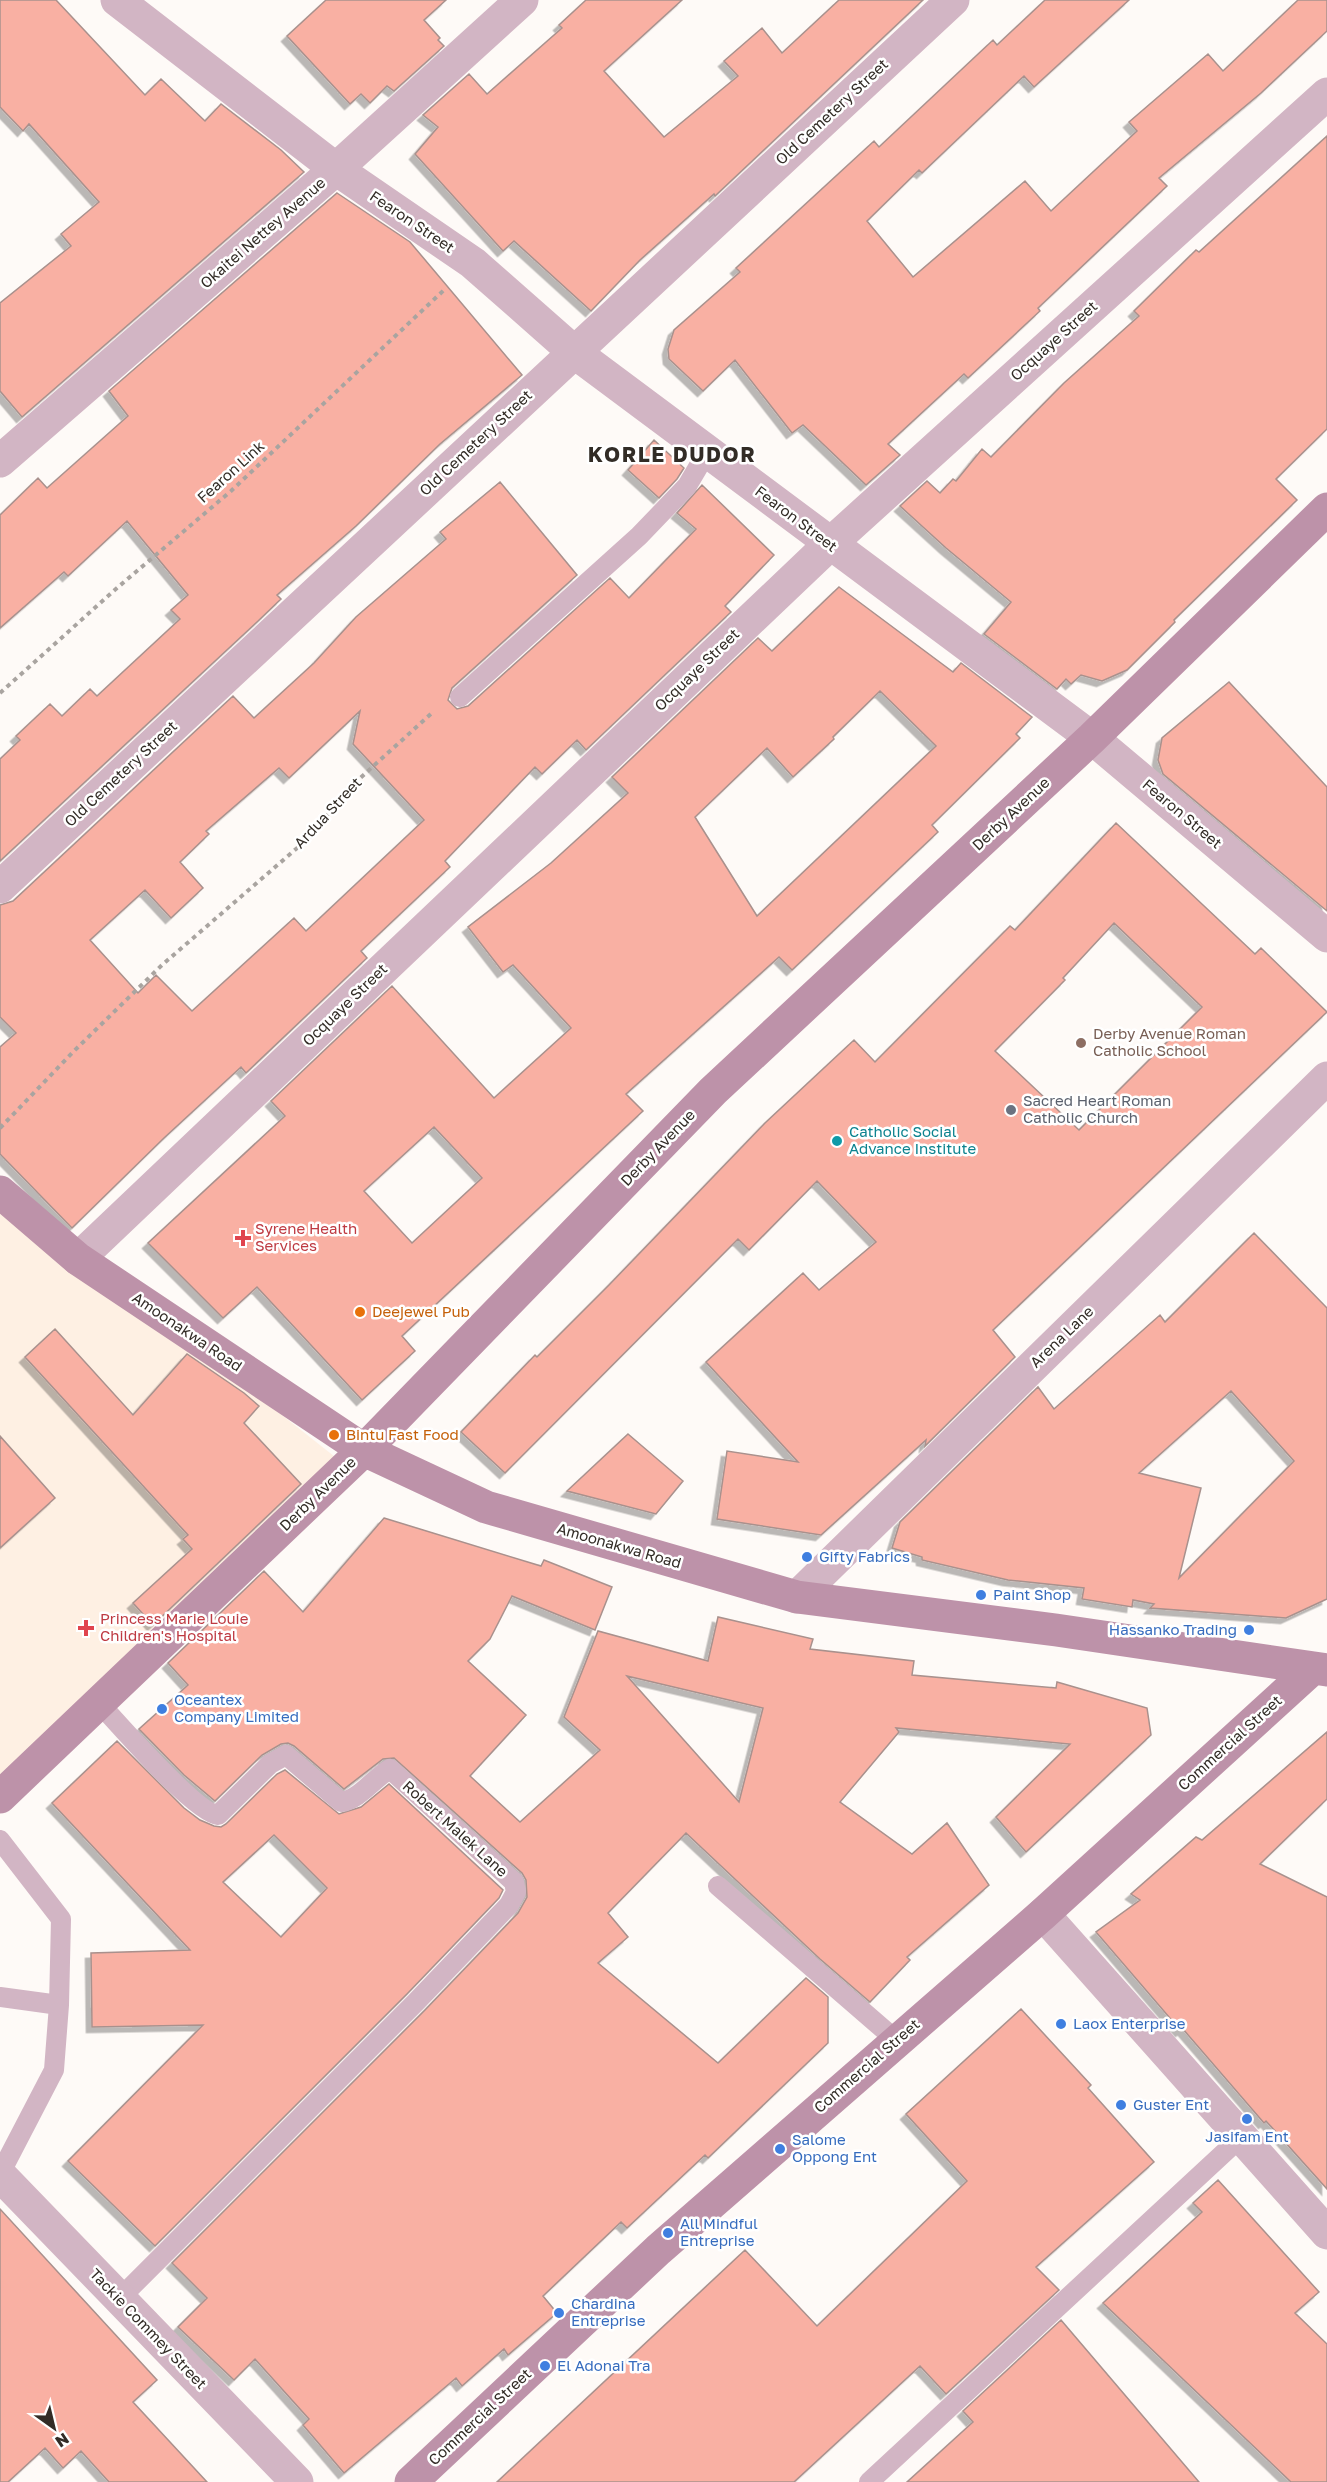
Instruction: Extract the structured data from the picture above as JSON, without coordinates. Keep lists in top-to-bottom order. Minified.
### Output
{"streets":{"street":["Old Cemetery Street","Fearon Street","Okaitei Nettey Avenue","Ocquaye Street","Derby Avenue","Amoonakwa Road","Arena Lane","Commercial Street","Tackie Commey Street"],"lane":["Robert Malek Lane"],"path":["Fearon Link","Ardua Street"]},"crossings":[["Old Cemetery Street","Fearon Street"],["Fearon Street","Okaitei Nettey Avenue"],["Fearon Street","Ocquaye Street"],["Fearon Street","Fearon Link"],["Fearon Street","Derby Avenue"],["Ocquaye Street","Amoonakwa Road"],["Derby Avenue","Amoonakwa Road"],["Derby Avenue","Robert Malek Lane"],["Amoonakwa Road","Arena Lane"],["Amoonakwa Road","Commercial Street"],["Robert Malek Lane","Tackie Commey Street"]],"districts":["KORLE DUDOR"],"places":{"other":["Derby Avenue Roman Catholic School","Sacred Heart Roman Catholic Church","Catholic Social Advance Institute","Deejewel Pub","Bintu Fast Food","Gifty Fabrics","Paint Shop","Hassanko Trading","Oceantex Company Limited","Laox Enterprise","Guster Ent","Jasifam Ent","Salome Oppong Ent","All Mindful Entreprise","Chardina Entreprise","El Adonai Tra"],"health":["Syrene Health Services","Princess Marie Louie Children's Hospital"]},"north":"bottom right"}
